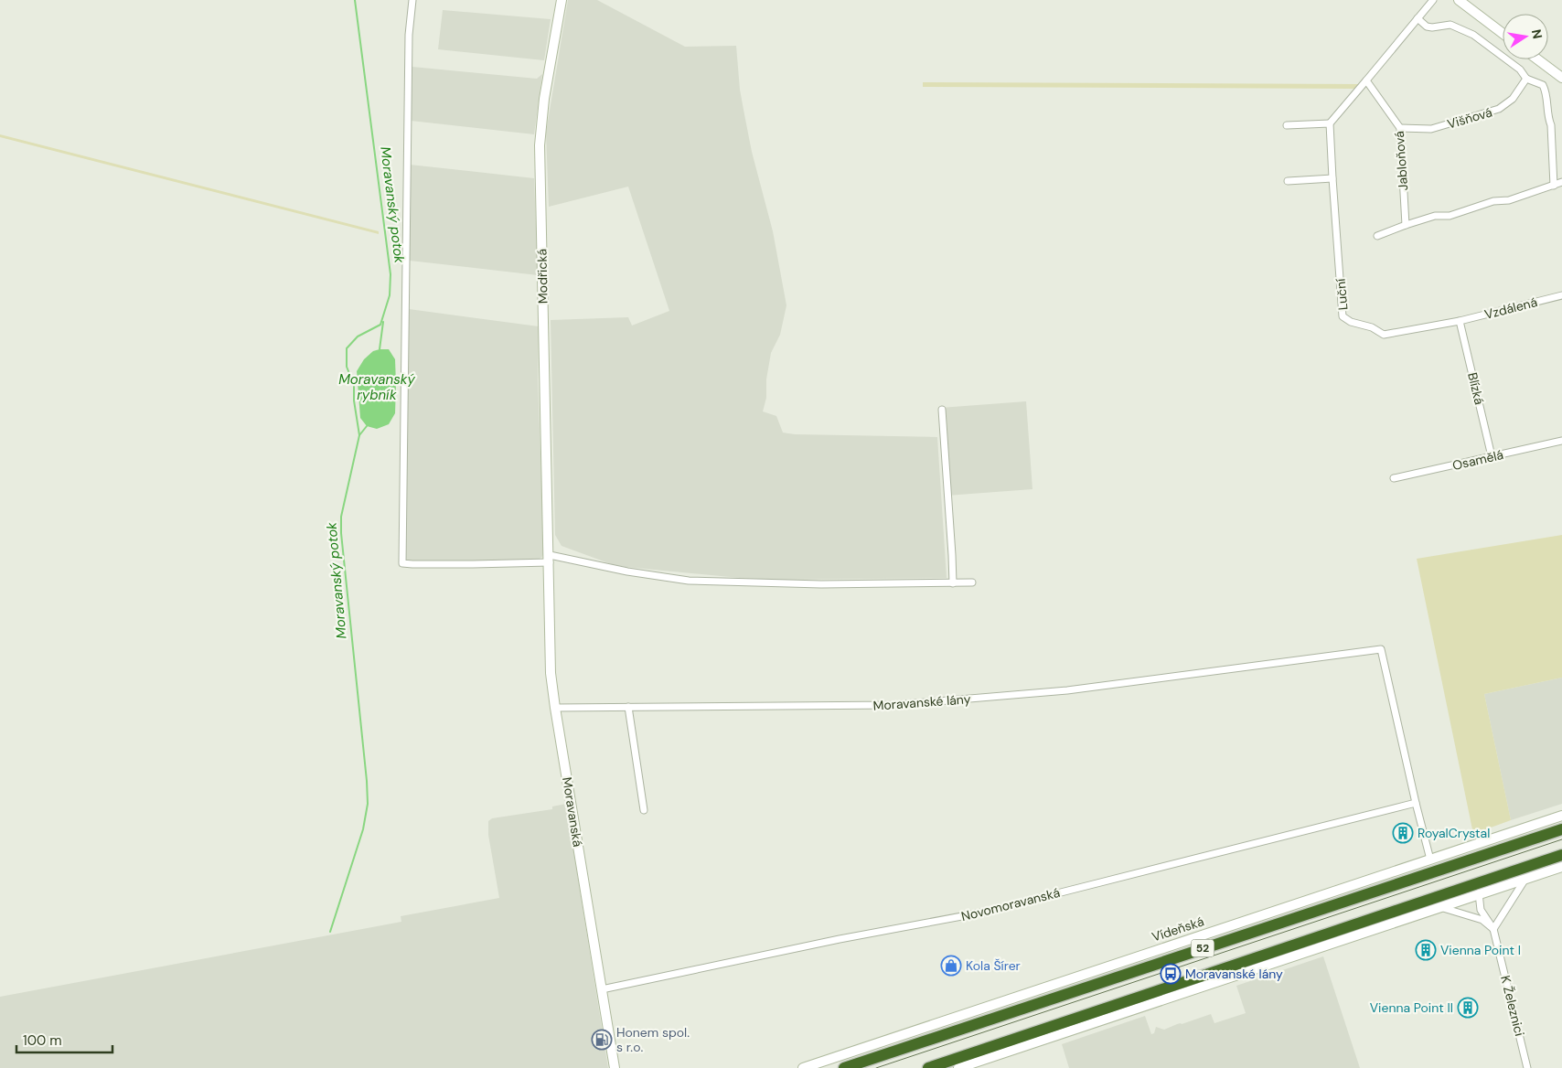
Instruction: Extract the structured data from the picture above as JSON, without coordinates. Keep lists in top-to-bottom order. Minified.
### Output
{"streets":{"highway":["Vídeňská","52"],"street":["Višňová","Jabloňová","Modřická","Luční","Vzdálená","Blízká","Osamělá","Moravanské lány","Moravanská","Novomoravanská","K Železnici"]},"crossings":[["Višňová","Jabloňová"],["Modřická","Moravanská"],["Luční","Vzdálená"],["Luční","Blízká"],["Vzdálená","Blízká"],["Blízká","Osamělá"],["Moravanské lány","Moravanská"],["Moravanské lány","Novomoravanská"],["Moravanské lány","Vídeňská"],["Moravanská","Novomoravanská"]],"water":["Moravanský potok","Moravanský rybník"],"places":{"building":["RoyalCrystal","Vienna Point I","Vienna Point II"],"shop":["Kola Šírer"],"bus stop":["Moravanské lány"],"fuel station":["Honem spol. s r.o."]},"scale_bar":"100 m","north":"right"}
